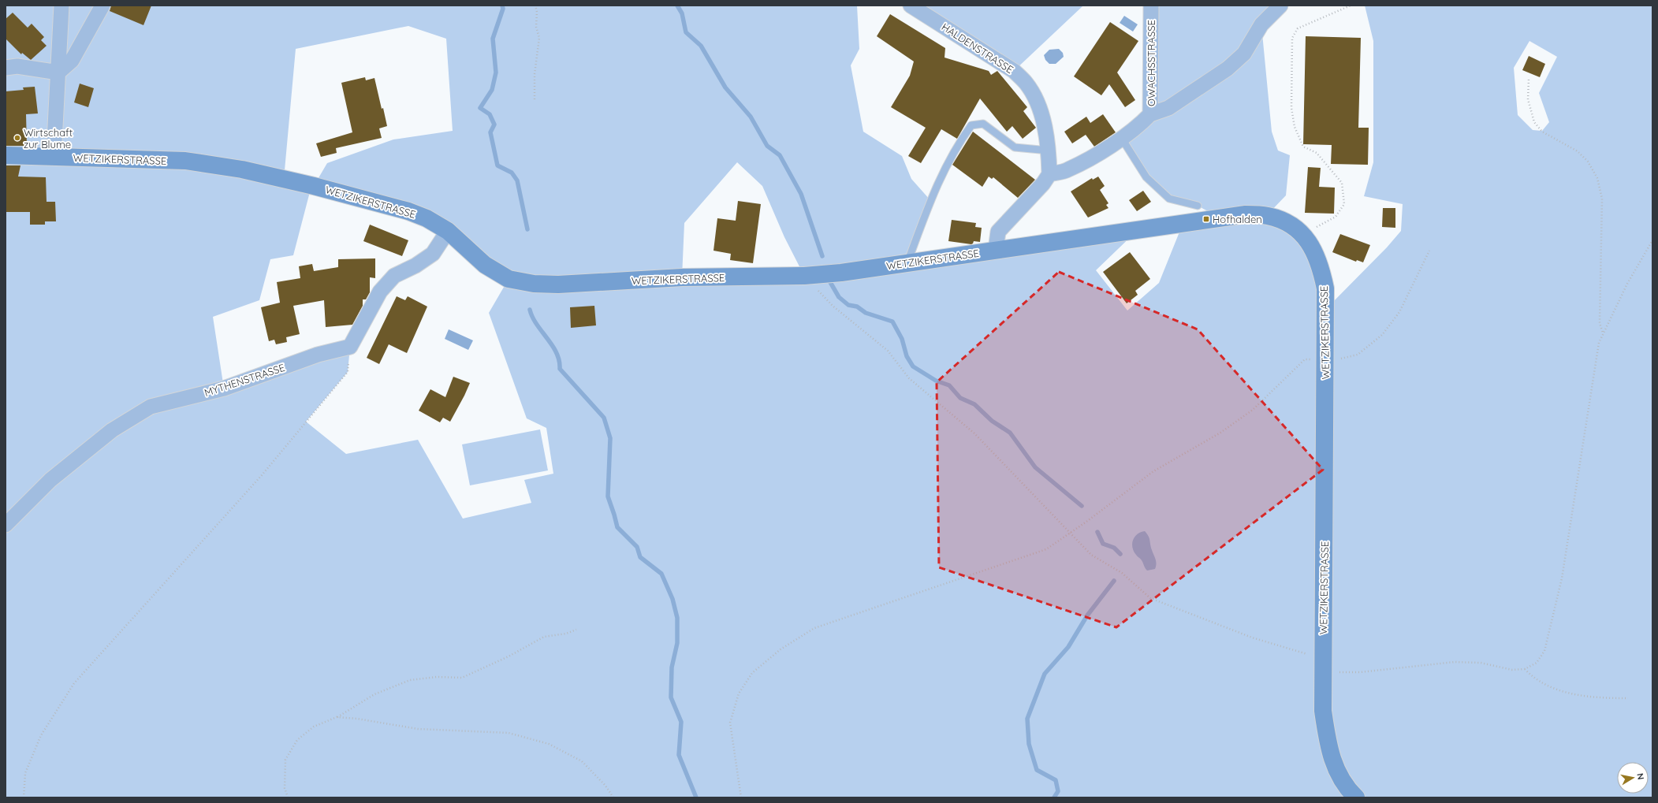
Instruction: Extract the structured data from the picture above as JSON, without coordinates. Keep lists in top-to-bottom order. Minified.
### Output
{"streets":{"street":["HALDENSTRASSE","OWACHSSTRASSE","WETZIKERSTRASSE","MYTHENSTRASSE"]},"crossings":[["HALDENSTRASSE","OWACHSSTRASSE"]],"places":{"other":["Wirtschaft zur Blume"],"transit":["Hofhalden"]},"north":"right"}
